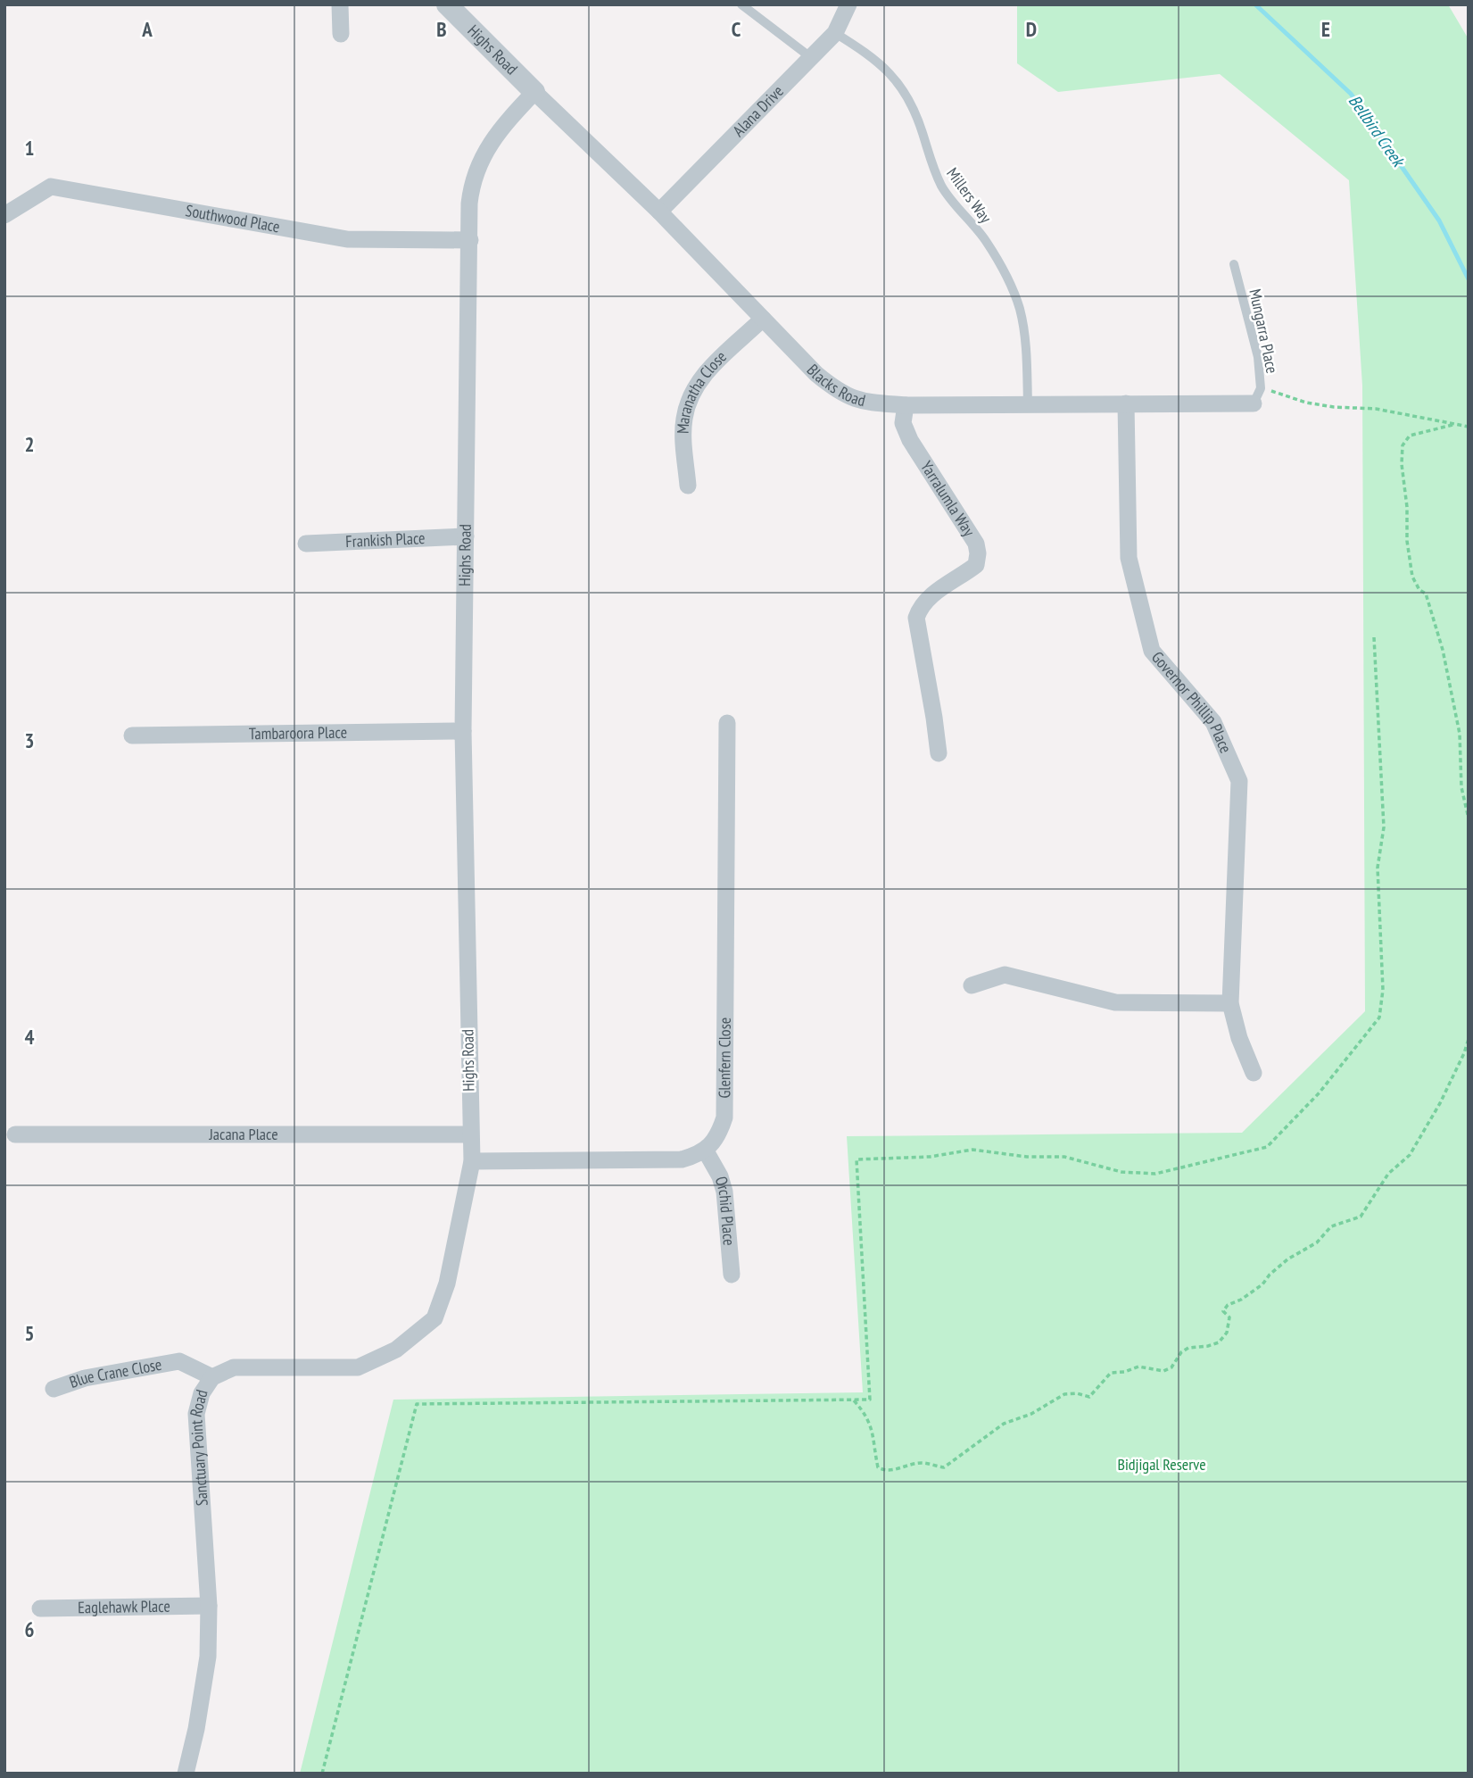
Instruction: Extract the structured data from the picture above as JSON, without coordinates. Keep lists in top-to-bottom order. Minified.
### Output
{"streets":{"street":["Highs Road","Alana Drive","Southwood Place","Blacks Road","Maranatha Close","Yarralumla Way","Frankish Place","Governor Phillip Place","Tambaroora Place","Glenfern Close","Jacana Place","Orchid Place","Blue Crane Close","Sanctuary Point Road","Eaglehawk Place"],"lane":["Millers Way","Mungarra Place"]},"crossings":[["Highs Road","Southwood Place"],["Highs Road","Blacks Road"],["Highs Road","Frankish Place"],["Highs Road","Tambaroora Place"],["Highs Road","Jacana Place"],["Highs Road","Sanctuary Point Road"],["Alana Drive","Millers Way"],["Alana Drive","Blacks Road"],["Millers Way","Blacks Road"],["Mungarra Place","Blacks Road"],["Blacks Road","Maranatha Close"],["Blacks Road","Yarralumla Way"],["Blacks Road","Governor Phillip Place"],["Glenfern Close","Orchid Place"],["Blue Crane Close","Sanctuary Point Road"],["Sanctuary Point Road","Eaglehawk Place"]],"water":["Bellbird Creek"],"parks":["Bidjigal Reserve"],"grid":{"columns":["A","B","C","D","E"],"rows":["1","2","3","4","5","6"]}}
